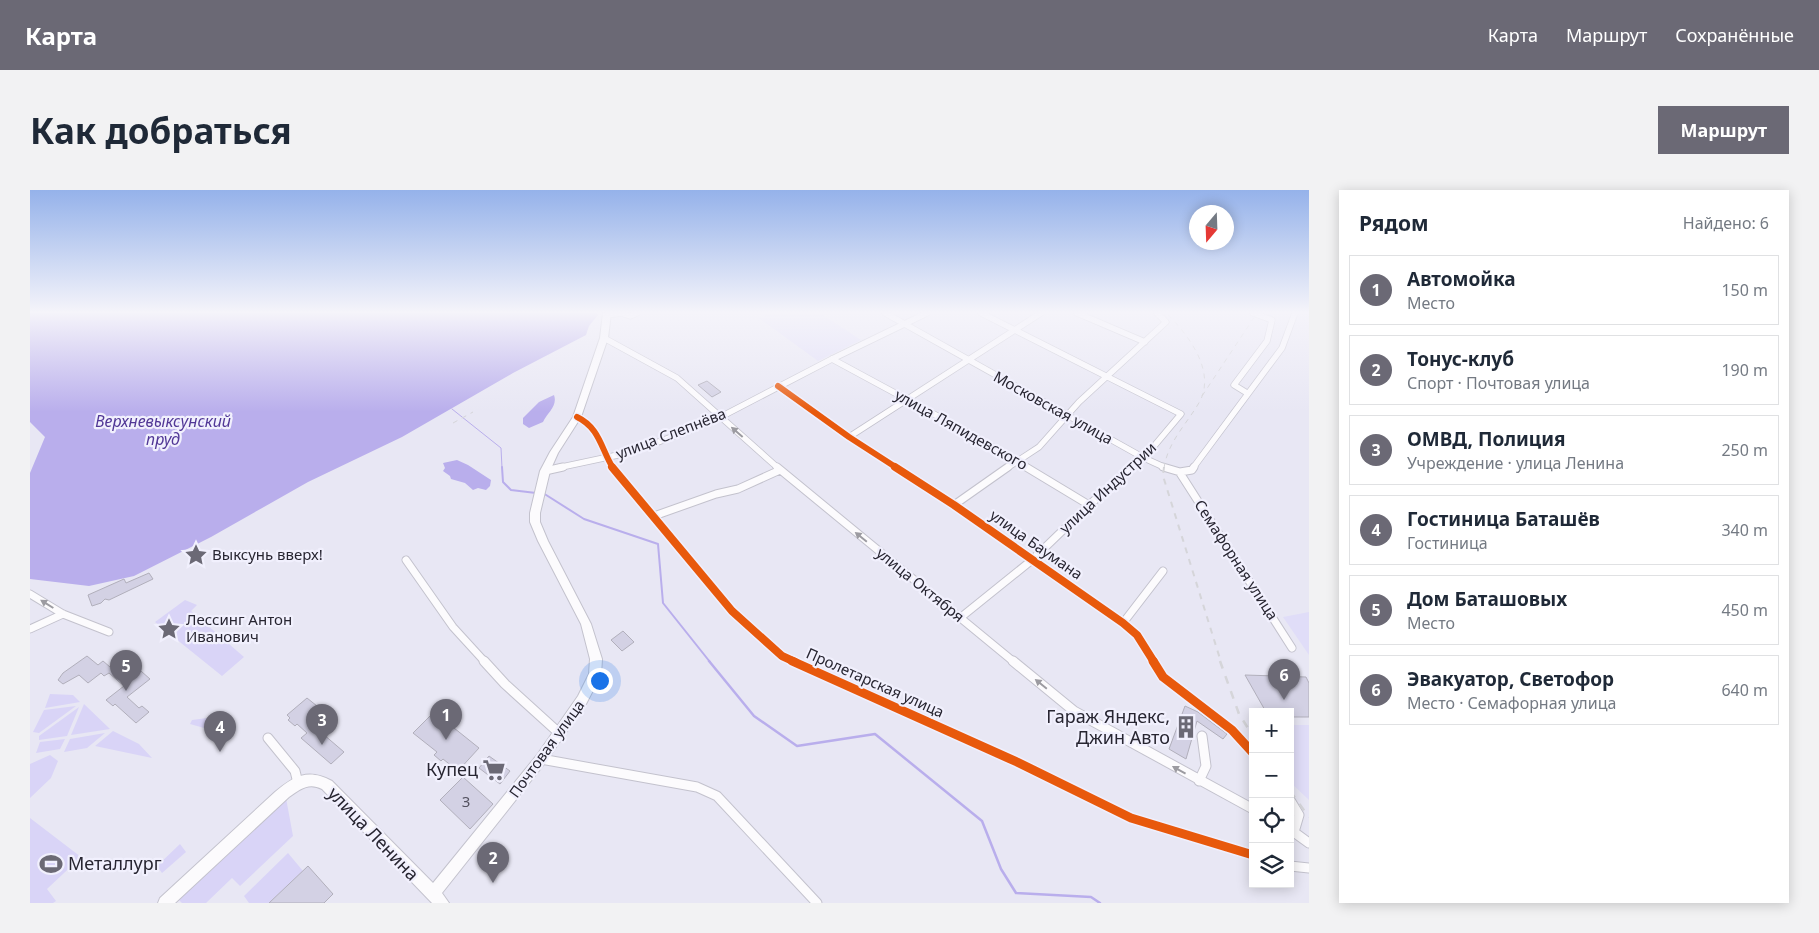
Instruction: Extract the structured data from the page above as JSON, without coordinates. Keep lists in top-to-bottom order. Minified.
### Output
{"streets":{"main road":["Почтовая улица","улица Ленина"],"street":["Московская улица","улица Ляпидевского","улица Слепнёва","улица Индустрии","улица Баумана","Семафорная улица","улица Октября","Пролетарская улица"]},"crossings":[["Московская улица","улица Индустрии"],["улица Ляпидевского","улица Слепнёва"],["улица Ляпидевского","улица Индустрии"],["улица Слепнёва","улица Баумана"],["улица Слепнёва","улица Октября"],["улица Слепнёва","Пролетарская улица"],["улица Слепнёва","Почтовая улица"],["улица Индустрии","улица Баумана"],["улица Индустрии","улица Октября"],["Пролетарская улица","Почтовая улица"],["Почтовая улица","улица Ленина"]],"one_way":["улица Октября"],"water":["Верхневыксунский пруд"],"places":{"place":["Выксунь вверх!","Лессинг Антон Иванович"],"building":["Гараж Яндекс, Джин Авто"],"supermarket":["Купец"],"sports":["Металлург"]},"house_numbers":["3"],"north":"bottom","page":{"header":"Карта","nav":["Карта","Маршрут","Сохранённые"],"buttons":"Маршрут","title":"Как добраться","heading":["Рядом","Найдено: 6"],"list":[{"mark":"1","name":"Автомойка","note":"Место","value":"150 m"},{"mark":"2","name":"Тонус-клуб","note":"Спорт · Почтовая улица","value":"190 m"},{"mark":"3","name":"ОМВД, Полиция","note":"Учреждение · улица Ленина","value":"250 m"},{"mark":"4","name":"Гостиница Баташёв","note":"Гостиница","value":"340 m"},{"mark":"5","name":"Дом Баташовых","note":"Место","value":"450 m"},{"mark":"6","name":"Эвакуатор, Светофор","note":"Место · Семафорная улица","value":"640 m"}],"pins":["5","6","1","3","4","2"],"map_buttons":["+","−"]}}
